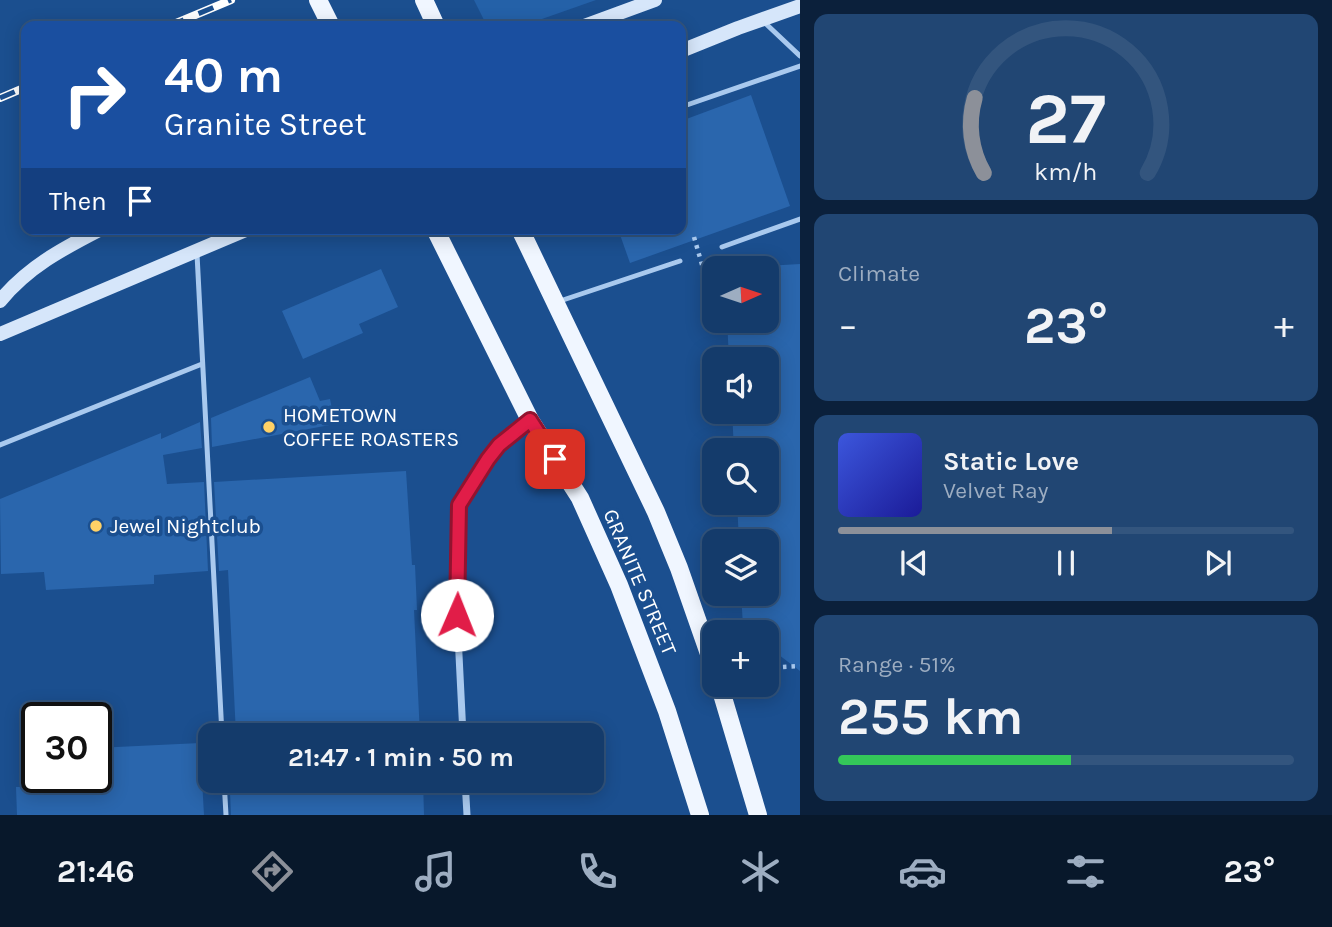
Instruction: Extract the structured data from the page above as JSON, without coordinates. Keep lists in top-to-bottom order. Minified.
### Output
{"streets":{"main road":["GRANITE STREET"]},"places":["HOMETOWN COFFEE ROASTERS","Jewel Nightclub"],"north":"right","page":{"turn":["40 m","Granite Street"],"then":"Then","tile":["Climate",["Range · 51%","255 km"]],"map_buttons":"+","heat":["−","23°","+"],"song":["Static Love","Velvet Ray"],"limit":"30","trip":"21:47 · 1 min · 50 m","tabs":["21:46","23°"],"gauge":["27","km/h"]}}
